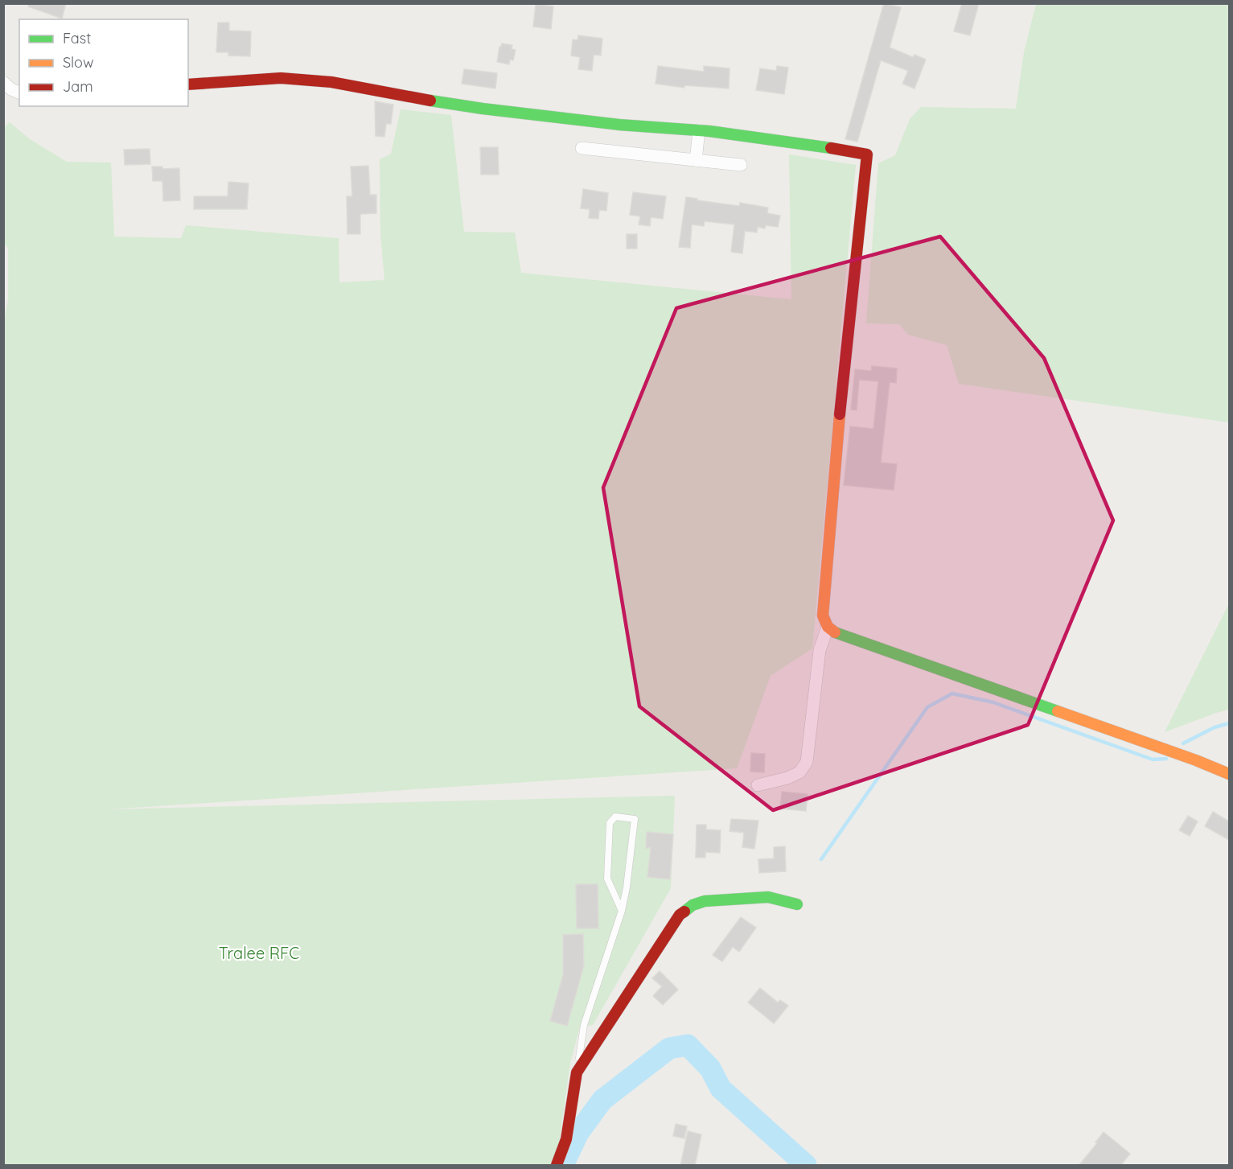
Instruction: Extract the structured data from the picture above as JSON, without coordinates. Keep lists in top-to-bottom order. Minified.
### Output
{"parks":["Tralee RFC"],"legend":["Fast","Slow","Jam"]}
